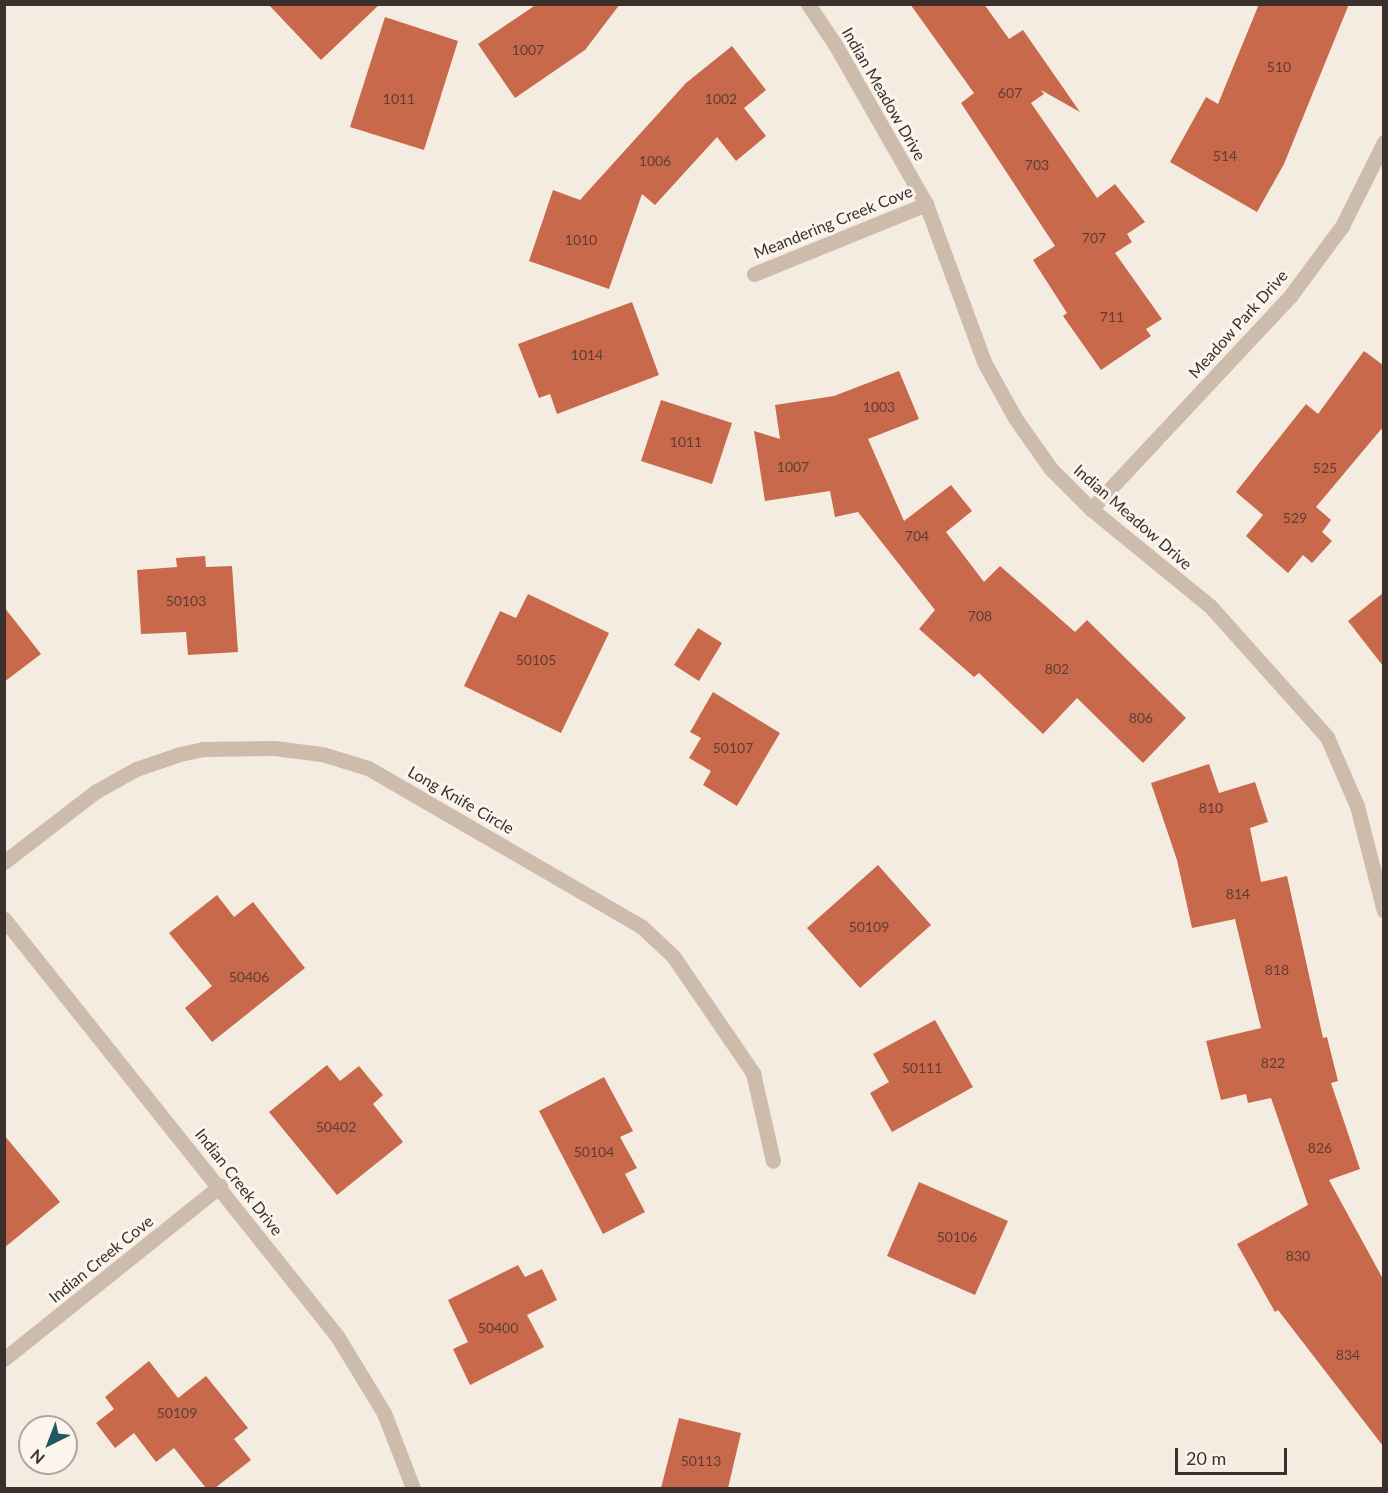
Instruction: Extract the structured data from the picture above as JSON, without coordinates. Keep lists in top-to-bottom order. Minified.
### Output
{"streets":{"street":["Indian Meadow Drive","Meandering Creek Cove","Meadow Park Drive","Long Knife Circle","Indian Creek Drive","Indian Creek Cove"]},"crossings":[["Indian Meadow Drive","Meandering Creek Cove"],["Indian Meadow Drive","Meadow Park Drive"],["Indian Creek Drive","Indian Creek Cove"]],"house_numbers":["1007","510","607","1011","1002","514","1006","703","707","1010","711","1014","1003","1011","1007","525","529","704","50103","708","50105","802","806","50107","810","814","50109","818","50406","822","50111","50402","826","50104","50106","830","50400","834","50109","50113"],"scale_bar":"20 m","north":"bottom left"}
